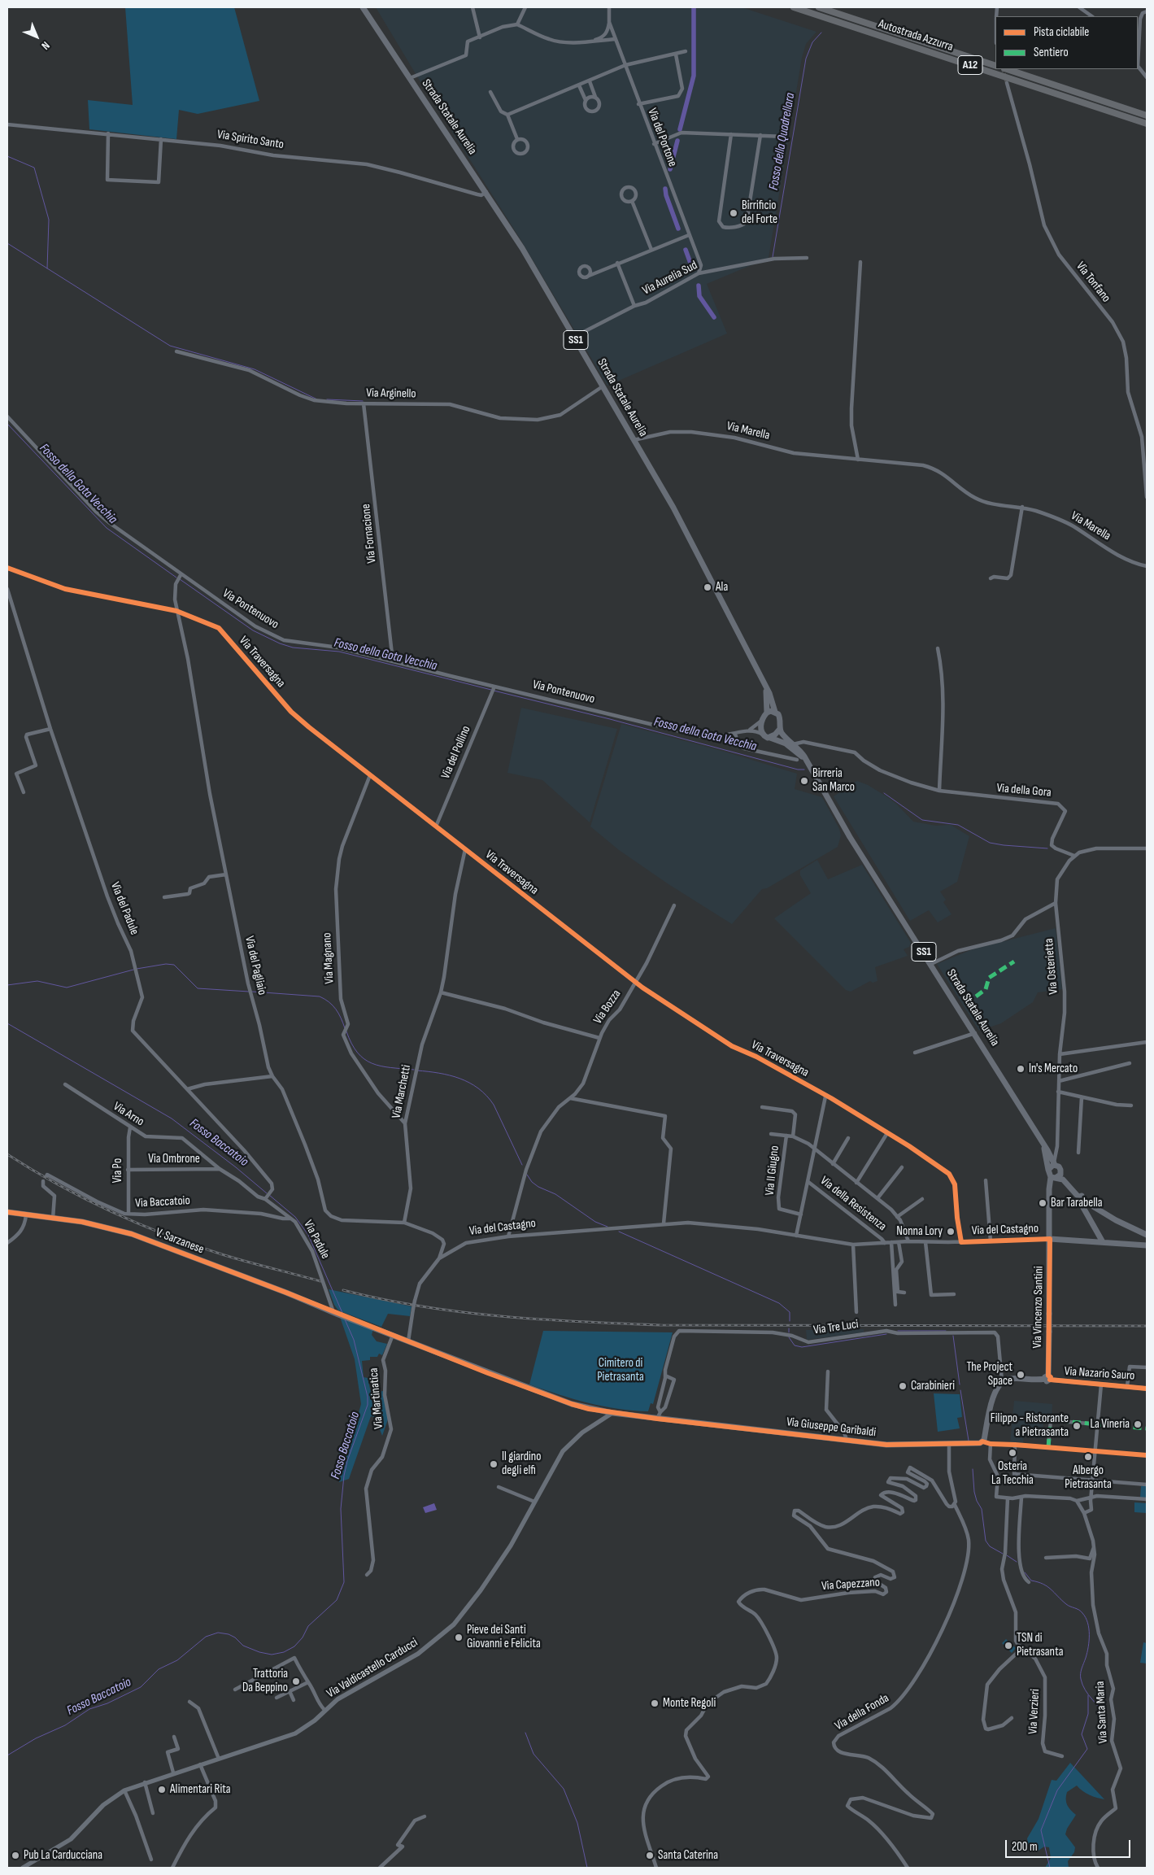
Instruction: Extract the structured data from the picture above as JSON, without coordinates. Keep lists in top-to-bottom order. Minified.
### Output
{"streets":{"highway":["Autostrada Azzurra","A12"],"main road":["Strada Statale Aurelia","SS1","Via del Castagno","V. Sarzanese","Via Vincenzo Santini","Via Nazario Sauro","Via Giuseppe Garibaldi"],"street":["Via del Portone","Via Spirito Santo","Via Aurelia Sud","Via Tonfano","Via Arginello","Via Marella","Via Fornacione","Via Pontenuovo","Via Traversagna","Via del Pollino","Via della Gora","Via del Padule","Via Magnano","Via del Pagliaio","Via Osterietta","Via Bozza","Via Marchetti","Via Arno","Via Ombrone","Via Po","Via II Giugno","Via Baccatoio","Via della Resistenza","Via Padule","Via Tre Luci","Via Martinatica","Via Capezzano","Via Valdicastello Carducci","Via Verzieri","Via della Fonda","Via Santa Maria"]},"crossings":[["Strada Statale Aurelia","Via Spirito Santo"],["Strada Statale Aurelia","Via Aurelia Sud"],["Strada Statale Aurelia","Via Arginello"],["Strada Statale Aurelia","Via Marella"],["Strada Statale Aurelia","Via Pontenuovo"],["Strada Statale Aurelia","Via della Gora"],["Strada Statale Aurelia","Via Osterietta"],["Strada Statale Aurelia","Via Vincenzo Santini"],["Via del Portone","Via Aurelia Sud"],["Via Arginello","Via Fornacione"],["Via Fornacione","Via Pontenuovo"],["Via Pontenuovo","Via del Pollino"],["Via Pontenuovo","Via del Pagliaio"],["Via Traversagna","Via del Pollino"],["Via Traversagna","Via Magnano"],["Via Traversagna","Via del Pagliaio"],["Via Traversagna","Via Bozza"],["Via Traversagna","Via Marchetti"],["Via Traversagna","Via del Castagno"],["Via della Gora","Via Osterietta"],["Via del Padule","Via Arno"],["Via del Padule","Via Padule"],["Via Magnano","Via Marchetti"],["Via del Pagliaio","Via Marchetti"],["Via del Pagliaio","Via del Castagno"],["Via Osterietta","Via Vincenzo Santini"],["Via Bozza","Via del Castagno"],["Via Arno","Via Ombrone"],["Via Arno","Via Po"],["Via Arno","Via Padule"],["Via Ombrone","Via Po"],["Via Po","Via Baccatoio"],["Via Baccatoio","Via Padule"],["Via della Resistenza","Via del Castagno"],["Via del Castagno","V. Sarzanese"],["Via del Castagno","Via Vincenzo Santini"],["Via del Castagno","Via Giuseppe Garibaldi"],["Via Padule","V. Sarzanese"],["V. Sarzanese","Via Martinatica"],["V. Sarzanese","Via Giuseppe Garibaldi"],["Via Vincenzo Santini","Via Nazario Sauro"],["Via Tre Luci","Via Nazario Sauro"],["Via Tre Luci","Via Giuseppe Garibaldi"],["Via Giuseppe Garibaldi","Via Valdicastello Carducci"],["Via Capezzano","Via della Fonda"]],"water":["Fosso della Quadrellara","Fosso della Gota Vecchia","Fosso Baccatoio"],"parks":["Cimitero di Pietrasanta"],"places":["Birrificio del Forte","Ala","Birreria San Marco","In's Mercato","Bar Tarabella","Nonna Lory","The Project Space","Carabinieri","La Vineria","Filippo - Ristorante a Pietrasanta","Osteria La Tecchia","Albergo Pietrasanta","Il giardino degli elfi","Pieve dei Santi Giovanni e Felicita","TSN di Pietrasanta","Trattoria Da Beppino","Monte Regoli","Alimentari Rita","Pub La Carducciana","Santa Caterina"],"legend":["Pista ciclabile","Sentiero"],"scale_bar":"200 m","north":"bottom right"}
